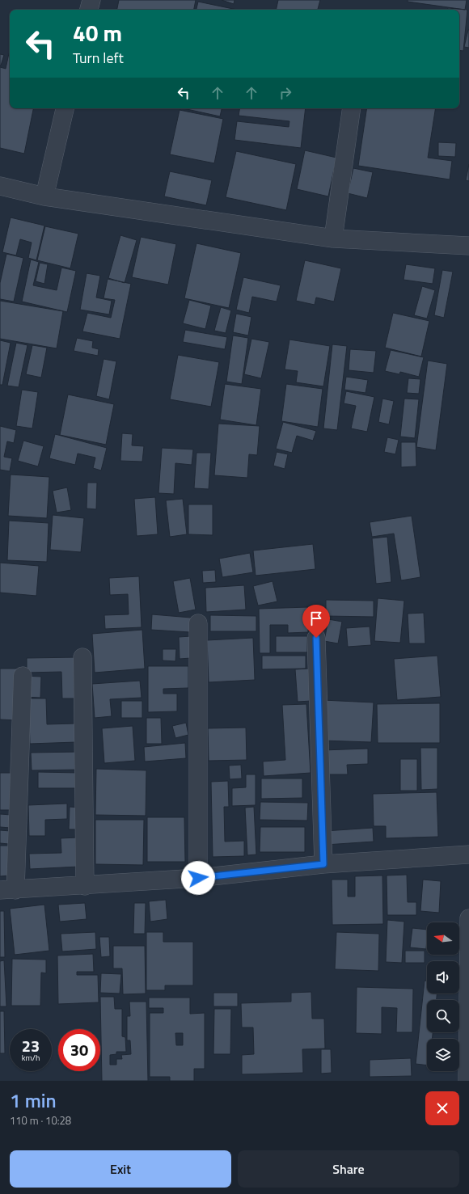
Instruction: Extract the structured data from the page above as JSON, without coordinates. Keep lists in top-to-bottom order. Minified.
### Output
{"north":"left","page":{"turn":["40 m","Turn left"],"speed":"23 km/h","limit":"30","heading":["1 min","110 m · 10:28"],"buttons":["Exit","Share"]}}
